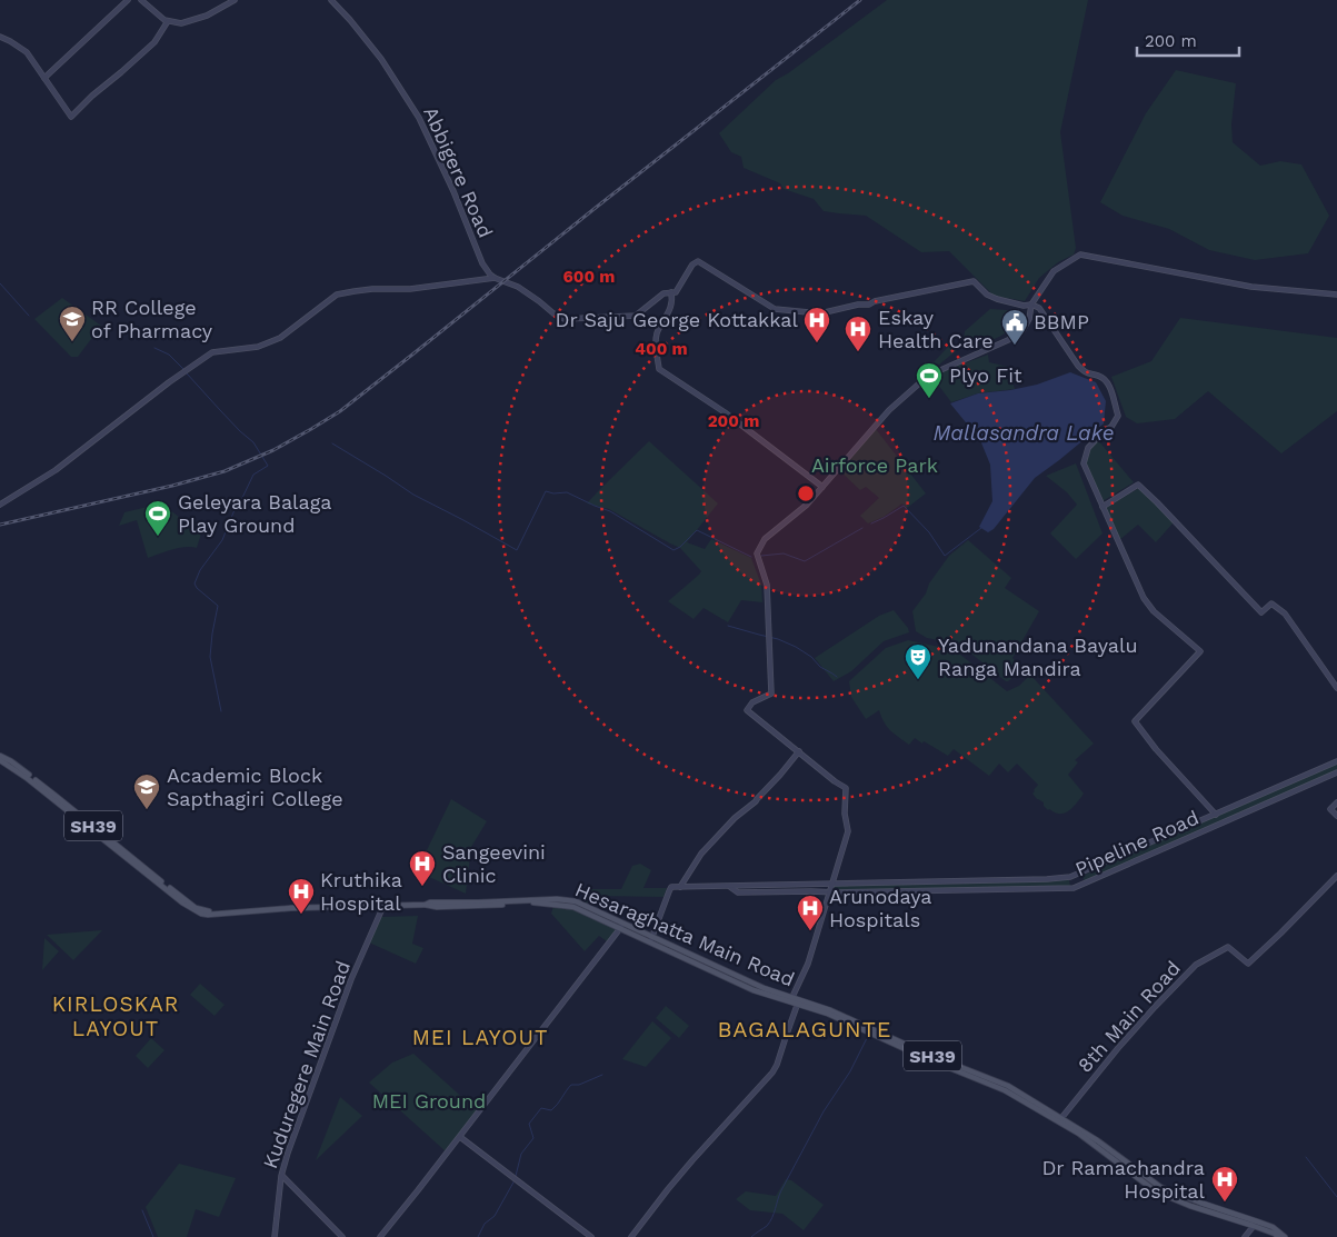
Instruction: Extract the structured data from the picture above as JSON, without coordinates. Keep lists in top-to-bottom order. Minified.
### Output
{"streets":{"main road":["SH39","Hesaraghatta Main Road"],"street":["Abbigere Road","Pipeline Road","8th Main Road","Kuduregere Main Road"]},"crossings":[["Hesaraghatta Main Road","8th Main Road"],["Hesaraghatta Main Road","Kuduregere Main Road"]],"districts":["KIRLOSKAR LAYOUT","BAGALAGUNTE","MEI LAYOUT"],"water":["Mallasandra Lake"],"parks":["Airforce Park","MEI Ground"],"places":{"school or university":["RR College of Pharmacy","Academic Block Sapthagiri College"],"hospital":["Dr Saju George Kottakkal","Eskay Health Care","Sangeevini Clinic","Kruthika Hospital","Arunodaya Hospitals","Dr Ramachandra Hospital"],"public building":["BBMP"],"sports":["Plyo Fit","Geleyara Balaga Play Ground"],"theatre":["Yadunandana Bayalu Ranga Mandira"]},"scale_bar":"200 m","rings":["600 m","400 m","200 m"]}
